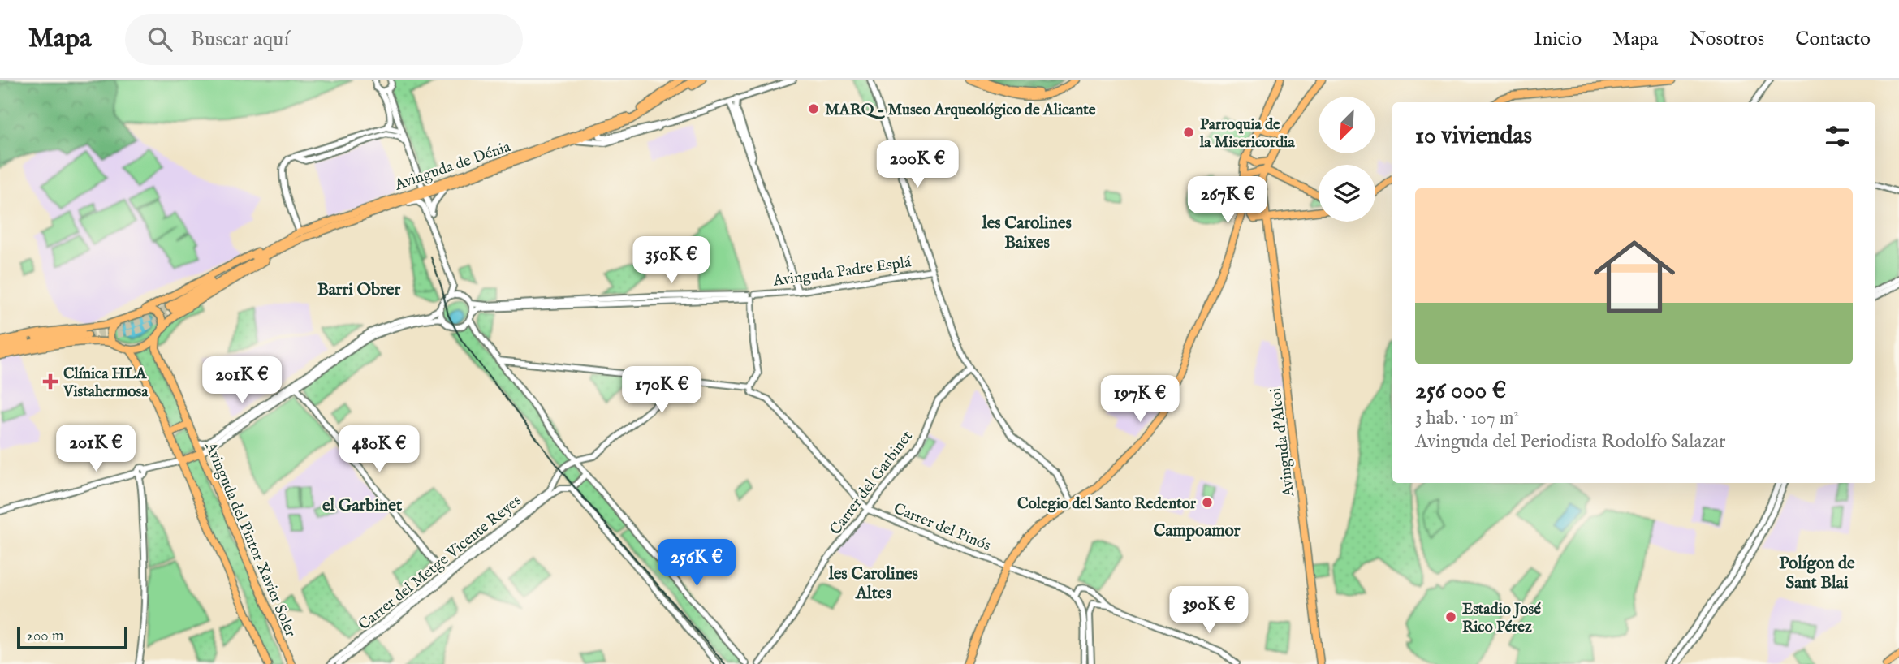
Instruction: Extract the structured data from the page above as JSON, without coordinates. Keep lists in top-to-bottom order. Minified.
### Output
{"streets":{"main road":["Avinguda de Dénia","Avinguda d'Alcoi","Avinguda del Pintor Xavier Soler"],"street":["Avinguda Padre Esplá","Carrer del Garbinet","Carrer del Pinós","Carrer del Metge Vicente Reyes"]},"crossings":[["Avinguda de Dénia","Avinguda del Pintor Xavier Soler"],["Carrer del Garbinet","Carrer del Pinós"]],"districts":["les Carolines Baixes","Barri Obrer","el Garbinet","Campoamor","Polígon de Sant Blai","les Carolines Altes"],"places":{"other":["MARQ - Museo Arqueológico de Alicante","Parroquia de la Misericordia","Colegio del Santo Redentor","Estadio José Rico Pérez"],"health":["Clínica HLA Vistahermosa"]},"scale_bar":"200 m","north":"bottom left","page":{"header":"Mapa","search":"Buscar aquí","nav":["Inicio","Mapa","Nosotros","Contacto"],"heading":"10 viviendas","price":["200K €","267K €","350K €","201K €","170K €","197K €","201K €","480K €","256K €","390K €"],"list":[{"name":"256 000 €","note":"3 hab. · 107 m² · Avinguda del Periodista Rodolfo Salazar"}],"scale":"200 m"}}
